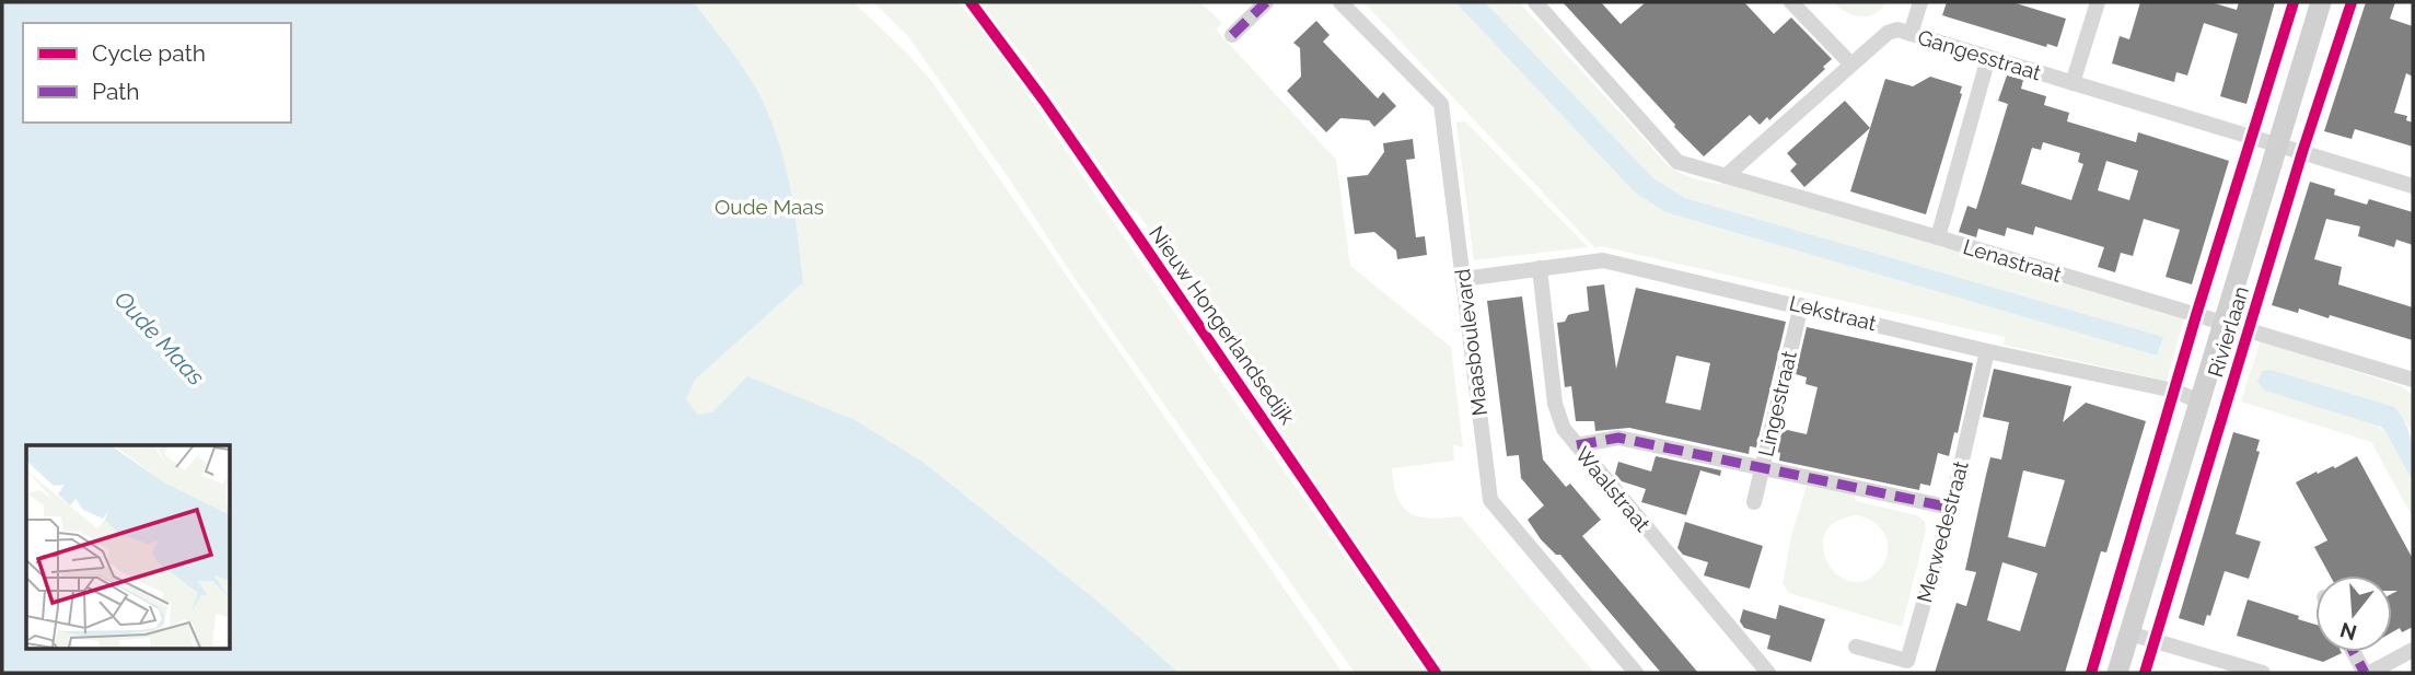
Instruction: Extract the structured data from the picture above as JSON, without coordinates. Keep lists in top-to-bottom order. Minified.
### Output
{"streets":{"street":["Gangesstraat","Lenastraat","Lekstraat","Rivierlaan","Maasboulevard","Lingestraat","Waalstraat","Merwedestraat"],"cycle path":["Nieuw Hongerlandsedijk"]},"crossings":[["Gangesstraat","Lenastraat"],["Gangesstraat","Rivierlaan"],["Lenastraat","Rivierlaan"],["Lekstraat","Rivierlaan"],["Lekstraat","Maasboulevard"],["Lekstraat","Lingestraat"],["Lekstraat","Waalstraat"],["Lekstraat","Merwedestraat"]],"water":["Oude Maas"],"parks":["Oude Maas"],"legend":["Cycle path","Path"],"north":"bottom"}
